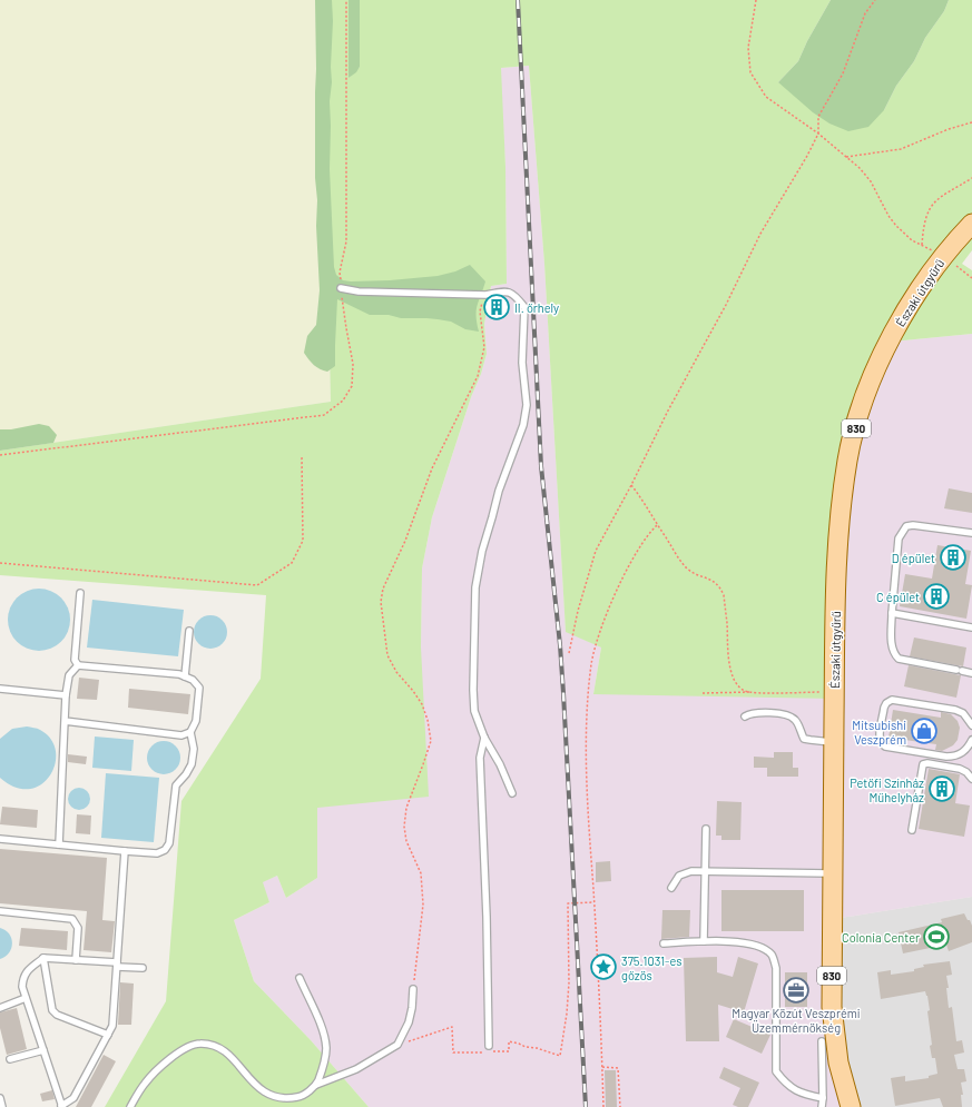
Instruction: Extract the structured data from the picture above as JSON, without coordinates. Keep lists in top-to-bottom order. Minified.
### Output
{"streets":{"main road":["Északi útgyűrű","830"]},"places":{"building":["II. őrhely","D épület","C épület","Petőfi Színház Műhelyház"],"shop":["Mitsubishi Veszprém"],"sports":["Colonia Center"],"place":["375.1031-es gőzös"],"office":["Magyar Közút Veszprémi Üzemmérnökség"]}}
